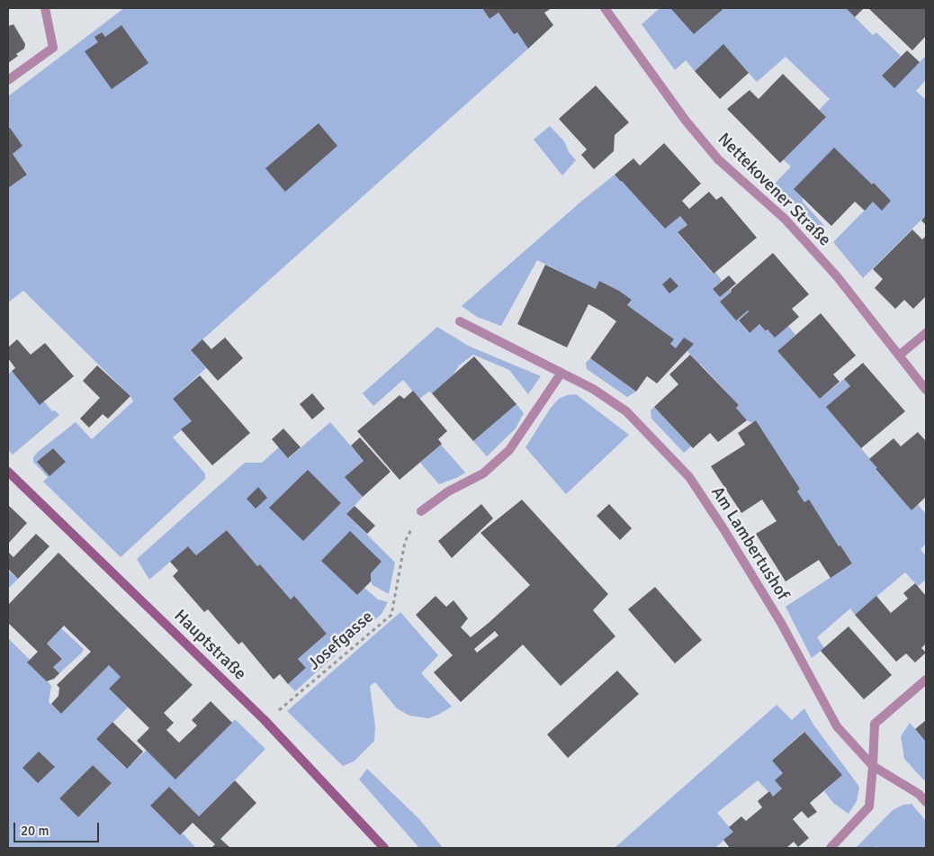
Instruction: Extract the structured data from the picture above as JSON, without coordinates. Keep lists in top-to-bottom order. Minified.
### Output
{"streets":{"main road":["Hauptstraße"],"street":["Nettekovener Straße","Am Lambertushof"],"path":["Josefgasse"]},"crossings":[["Josefgasse","Hauptstraße"]],"scale_bar":"20 m"}
